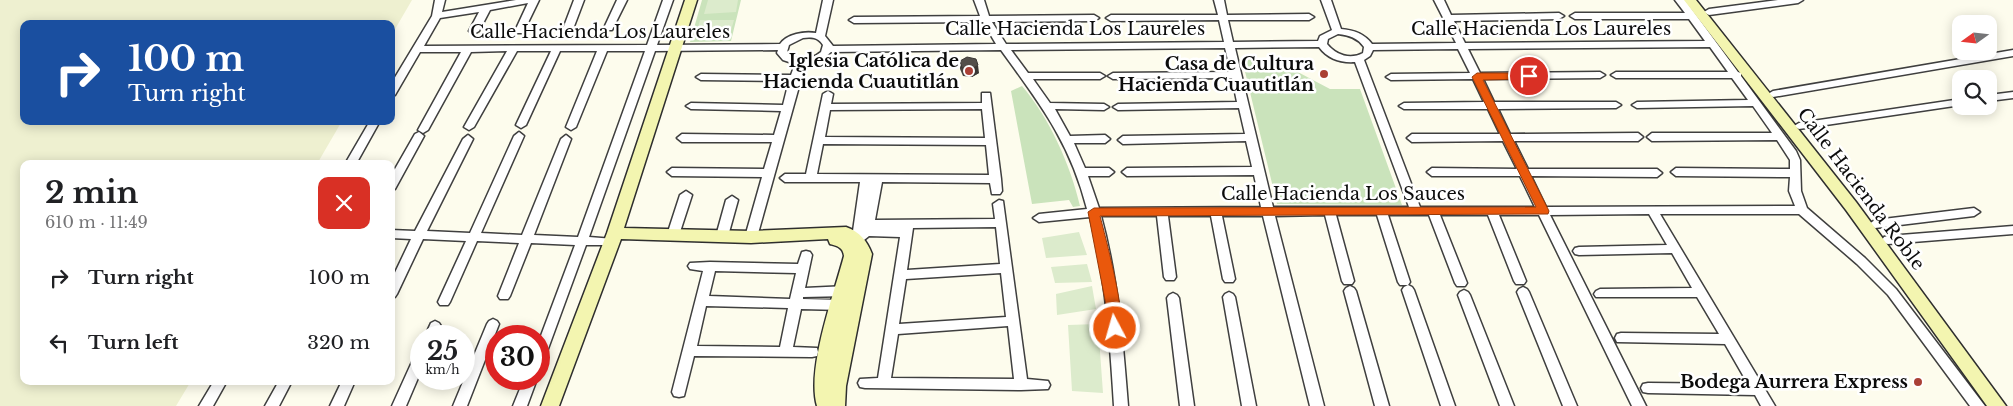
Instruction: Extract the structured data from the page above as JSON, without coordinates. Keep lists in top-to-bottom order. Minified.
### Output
{"streets":{"main road":["Calle Hacienda Roble"],"street":["Calle Hacienda Los Laureles","Calle Hacienda Los Sauces"]},"crossings":[["Calle Hacienda Los Laureles","Calle Hacienda Roble"],["Calle Hacienda Roble","Calle Hacienda Los Sauces"]],"places":["Iglesia Católica de Hacienda Cuautitlán","Casa de Cultura Hacienda Cuautitlán","Bodega Aurrera Express"],"north":"left","page":{"turn":["100 m","Turn right"],"heading":["2 min","610 m · 11:49"],"list":[{"name":"Turn right","value":"100 m"},{"name":"Turn left","value":"320 m"}],"speed":"25 km/h","limit":"30"}}
